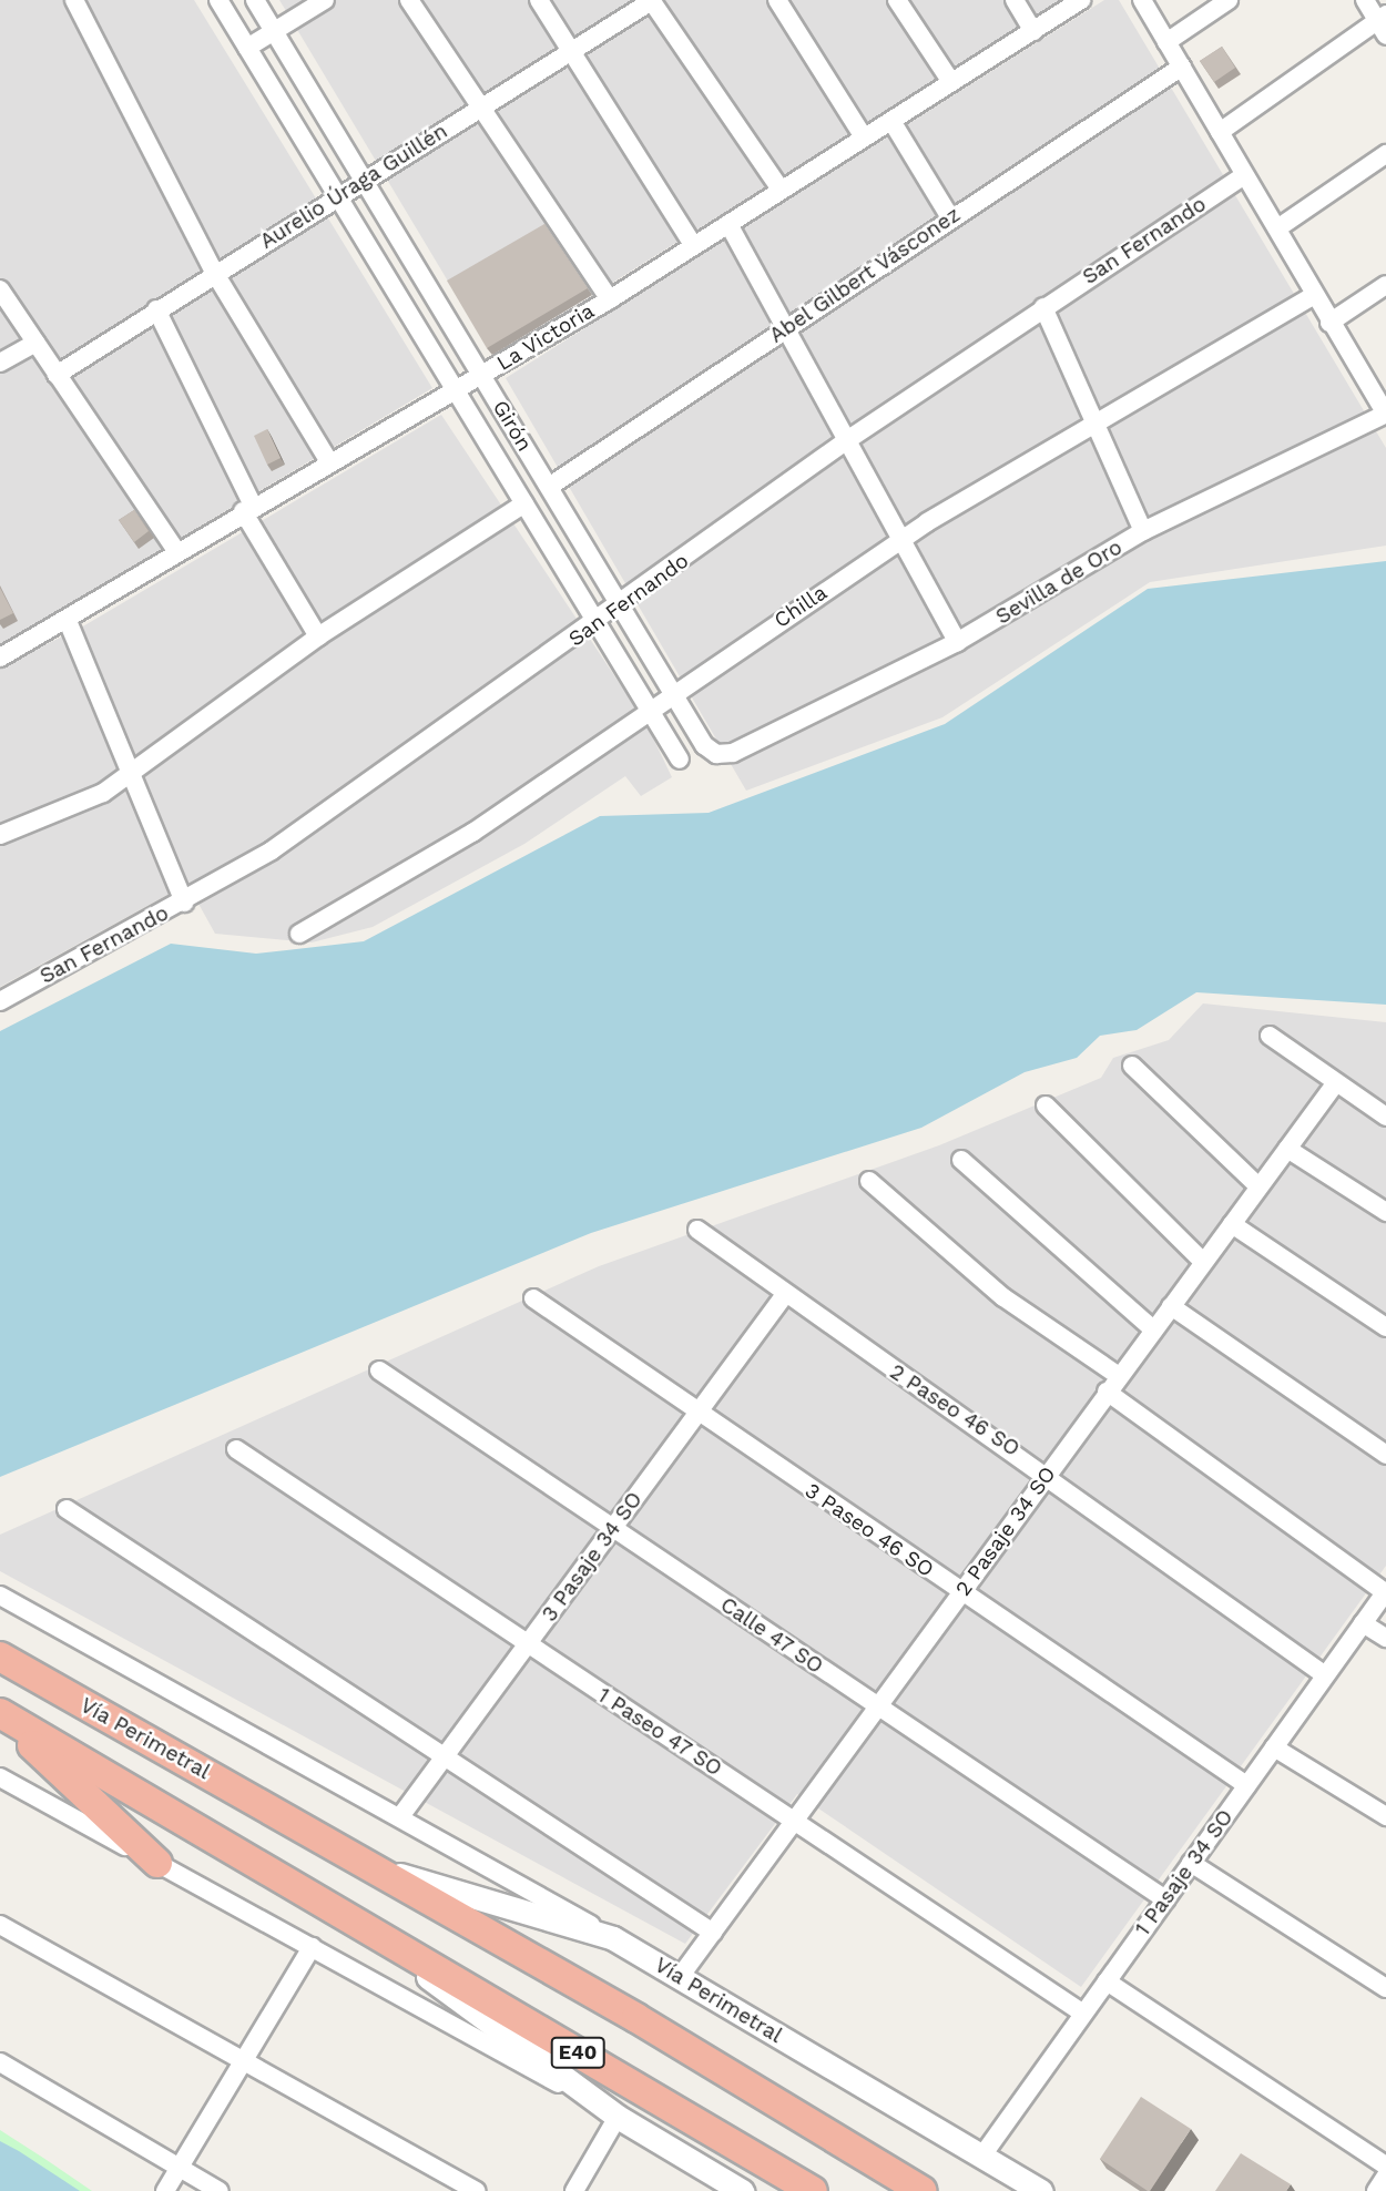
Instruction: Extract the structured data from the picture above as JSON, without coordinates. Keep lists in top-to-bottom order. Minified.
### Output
{"streets":{"highway":["Vía Perimetral","E40"],"street":["Aurelio Úraga Guillén","San Fernando","Abel Gilbert Vásconez","La Victoria","Girón","Sevilla de Oro","Chilla","2 Paseo 46 SO","3 Paseo 46 SO","2 Pasaje 34 SO","3 Pasaje 34 SO","Calle 47 SO","1 Paseo 47 SO","1 Pasaje 34 SO"]},"crossings":[["Aurelio Úraga Guillén","Girón"],["San Fernando","Girón"],["Abel Gilbert Vásconez","Girón"],["La Victoria","Girón"],["Girón","Sevilla de Oro"],["Girón","Chilla"],["2 Paseo 46 SO","2 Pasaje 34 SO"],["2 Paseo 46 SO","3 Pasaje 34 SO"],["2 Paseo 46 SO","1 Pasaje 34 SO"],["3 Paseo 46 SO","2 Pasaje 34 SO"],["3 Paseo 46 SO","3 Pasaje 34 SO"],["3 Paseo 46 SO","1 Pasaje 34 SO"],["2 Pasaje 34 SO","Calle 47 SO"],["2 Pasaje 34 SO","1 Paseo 47 SO"],["2 Pasaje 34 SO","Vía Perimetral"],["3 Pasaje 34 SO","Calle 47 SO"],["3 Pasaje 34 SO","1 Paseo 47 SO"],["Calle 47 SO","1 Pasaje 34 SO"],["1 Paseo 47 SO","1 Pasaje 34 SO"],["Vía Perimetral","1 Pasaje 34 SO"]]}
